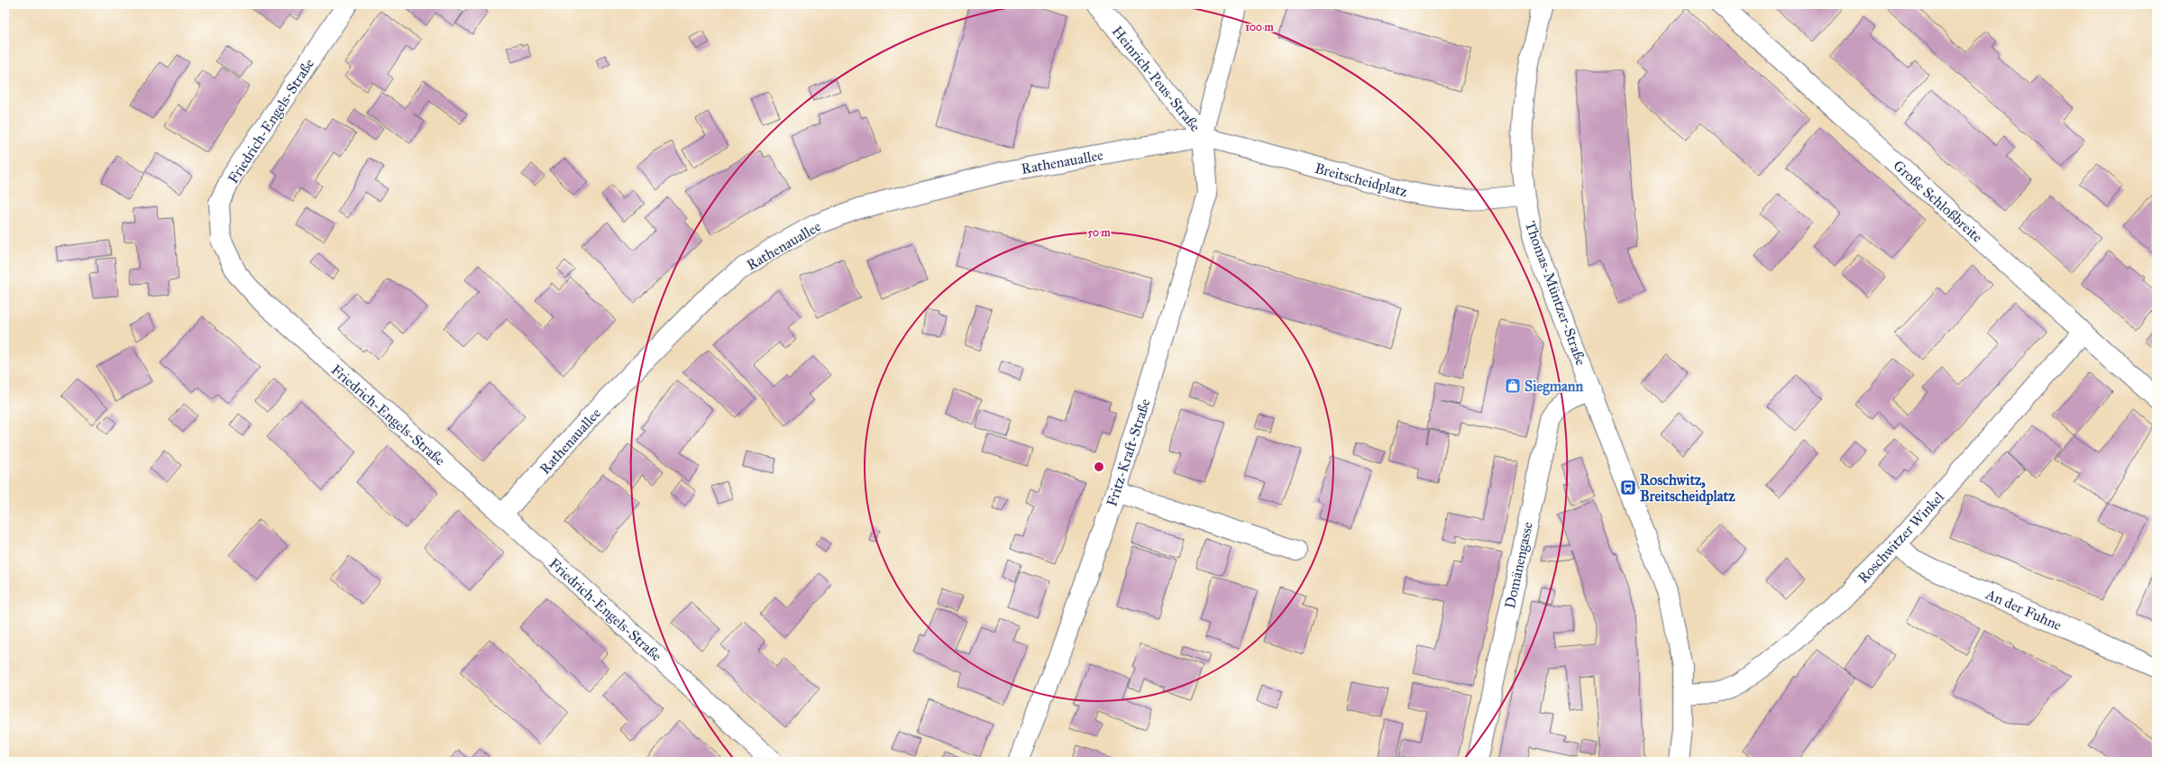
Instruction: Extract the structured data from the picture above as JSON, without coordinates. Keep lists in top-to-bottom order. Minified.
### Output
{"streets":{"street":["Heinrich-Peus-Straße","Friedrich-Engels-Straße","Rathenauallee","Breitscheidplatz","Große Schloßbreite","Thomas-Müntzer-Straße","Fritz-Kraft-Straße","Roschwitzer Winkel","Domänengasse","An der Fuhne"]},"crossings":[["Heinrich-Peus-Straße","Rathenauallee"],["Heinrich-Peus-Straße","Breitscheidplatz"],["Heinrich-Peus-Straße","Fritz-Kraft-Straße"],["Friedrich-Engels-Straße","Rathenauallee"],["Rathenauallee","Breitscheidplatz"],["Rathenauallee","Fritz-Kraft-Straße"],["Breitscheidplatz","Thomas-Müntzer-Straße"],["Breitscheidplatz","Fritz-Kraft-Straße"],["Große Schloßbreite","Roschwitzer Winkel"],["Thomas-Müntzer-Straße","Roschwitzer Winkel"],["Thomas-Müntzer-Straße","Domänengasse"],["Roschwitzer Winkel","An der Fuhne"]],"places":{"shop":["Siegmann"],"bus stop":["Roschwitz, Breitscheidplatz"]},"rings":["100 m","50 m"]}
